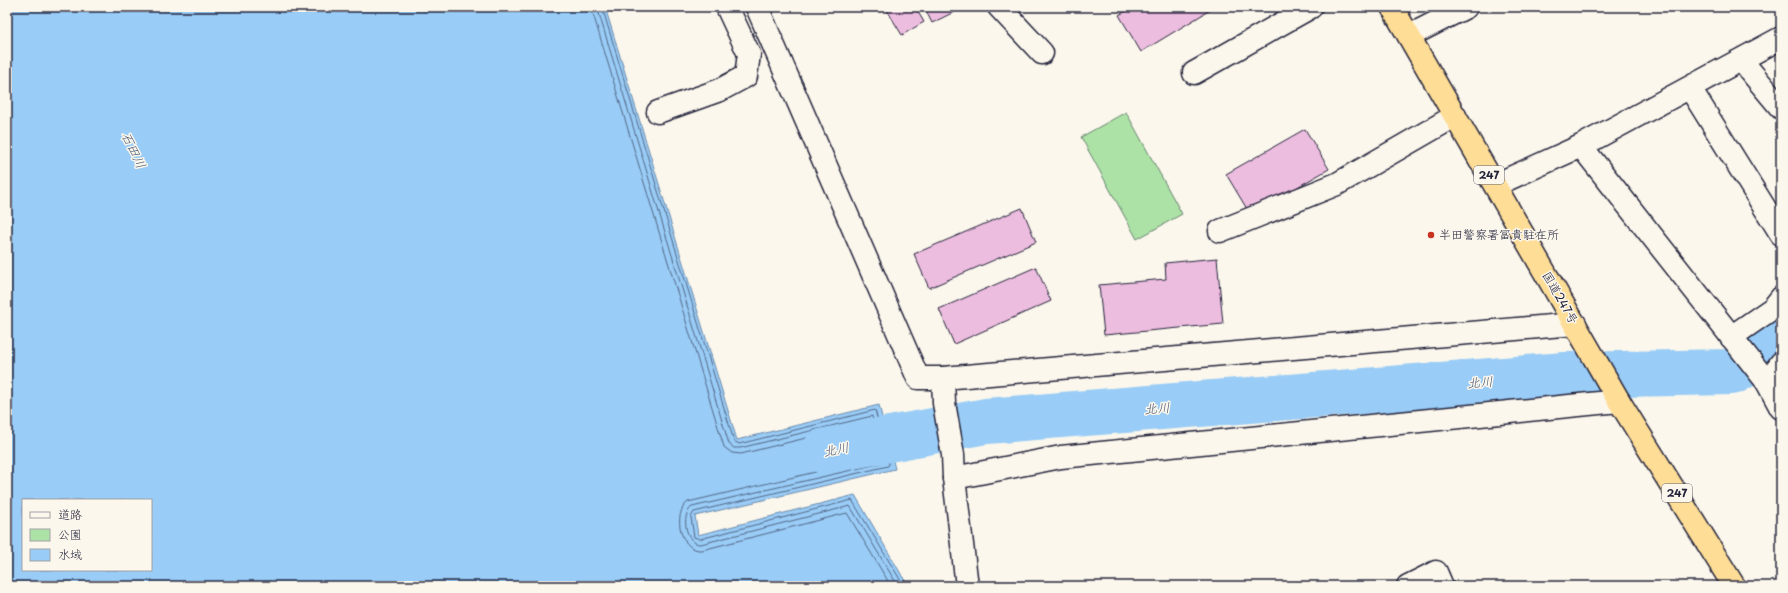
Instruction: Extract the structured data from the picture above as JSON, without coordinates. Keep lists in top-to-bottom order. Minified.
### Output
{"streets":{"highway":["247","国道247号"]},"water":["石田川","北川"],"places":["半田警察署冨貴駐在所"],"legend":["道路","公園","水域"]}
